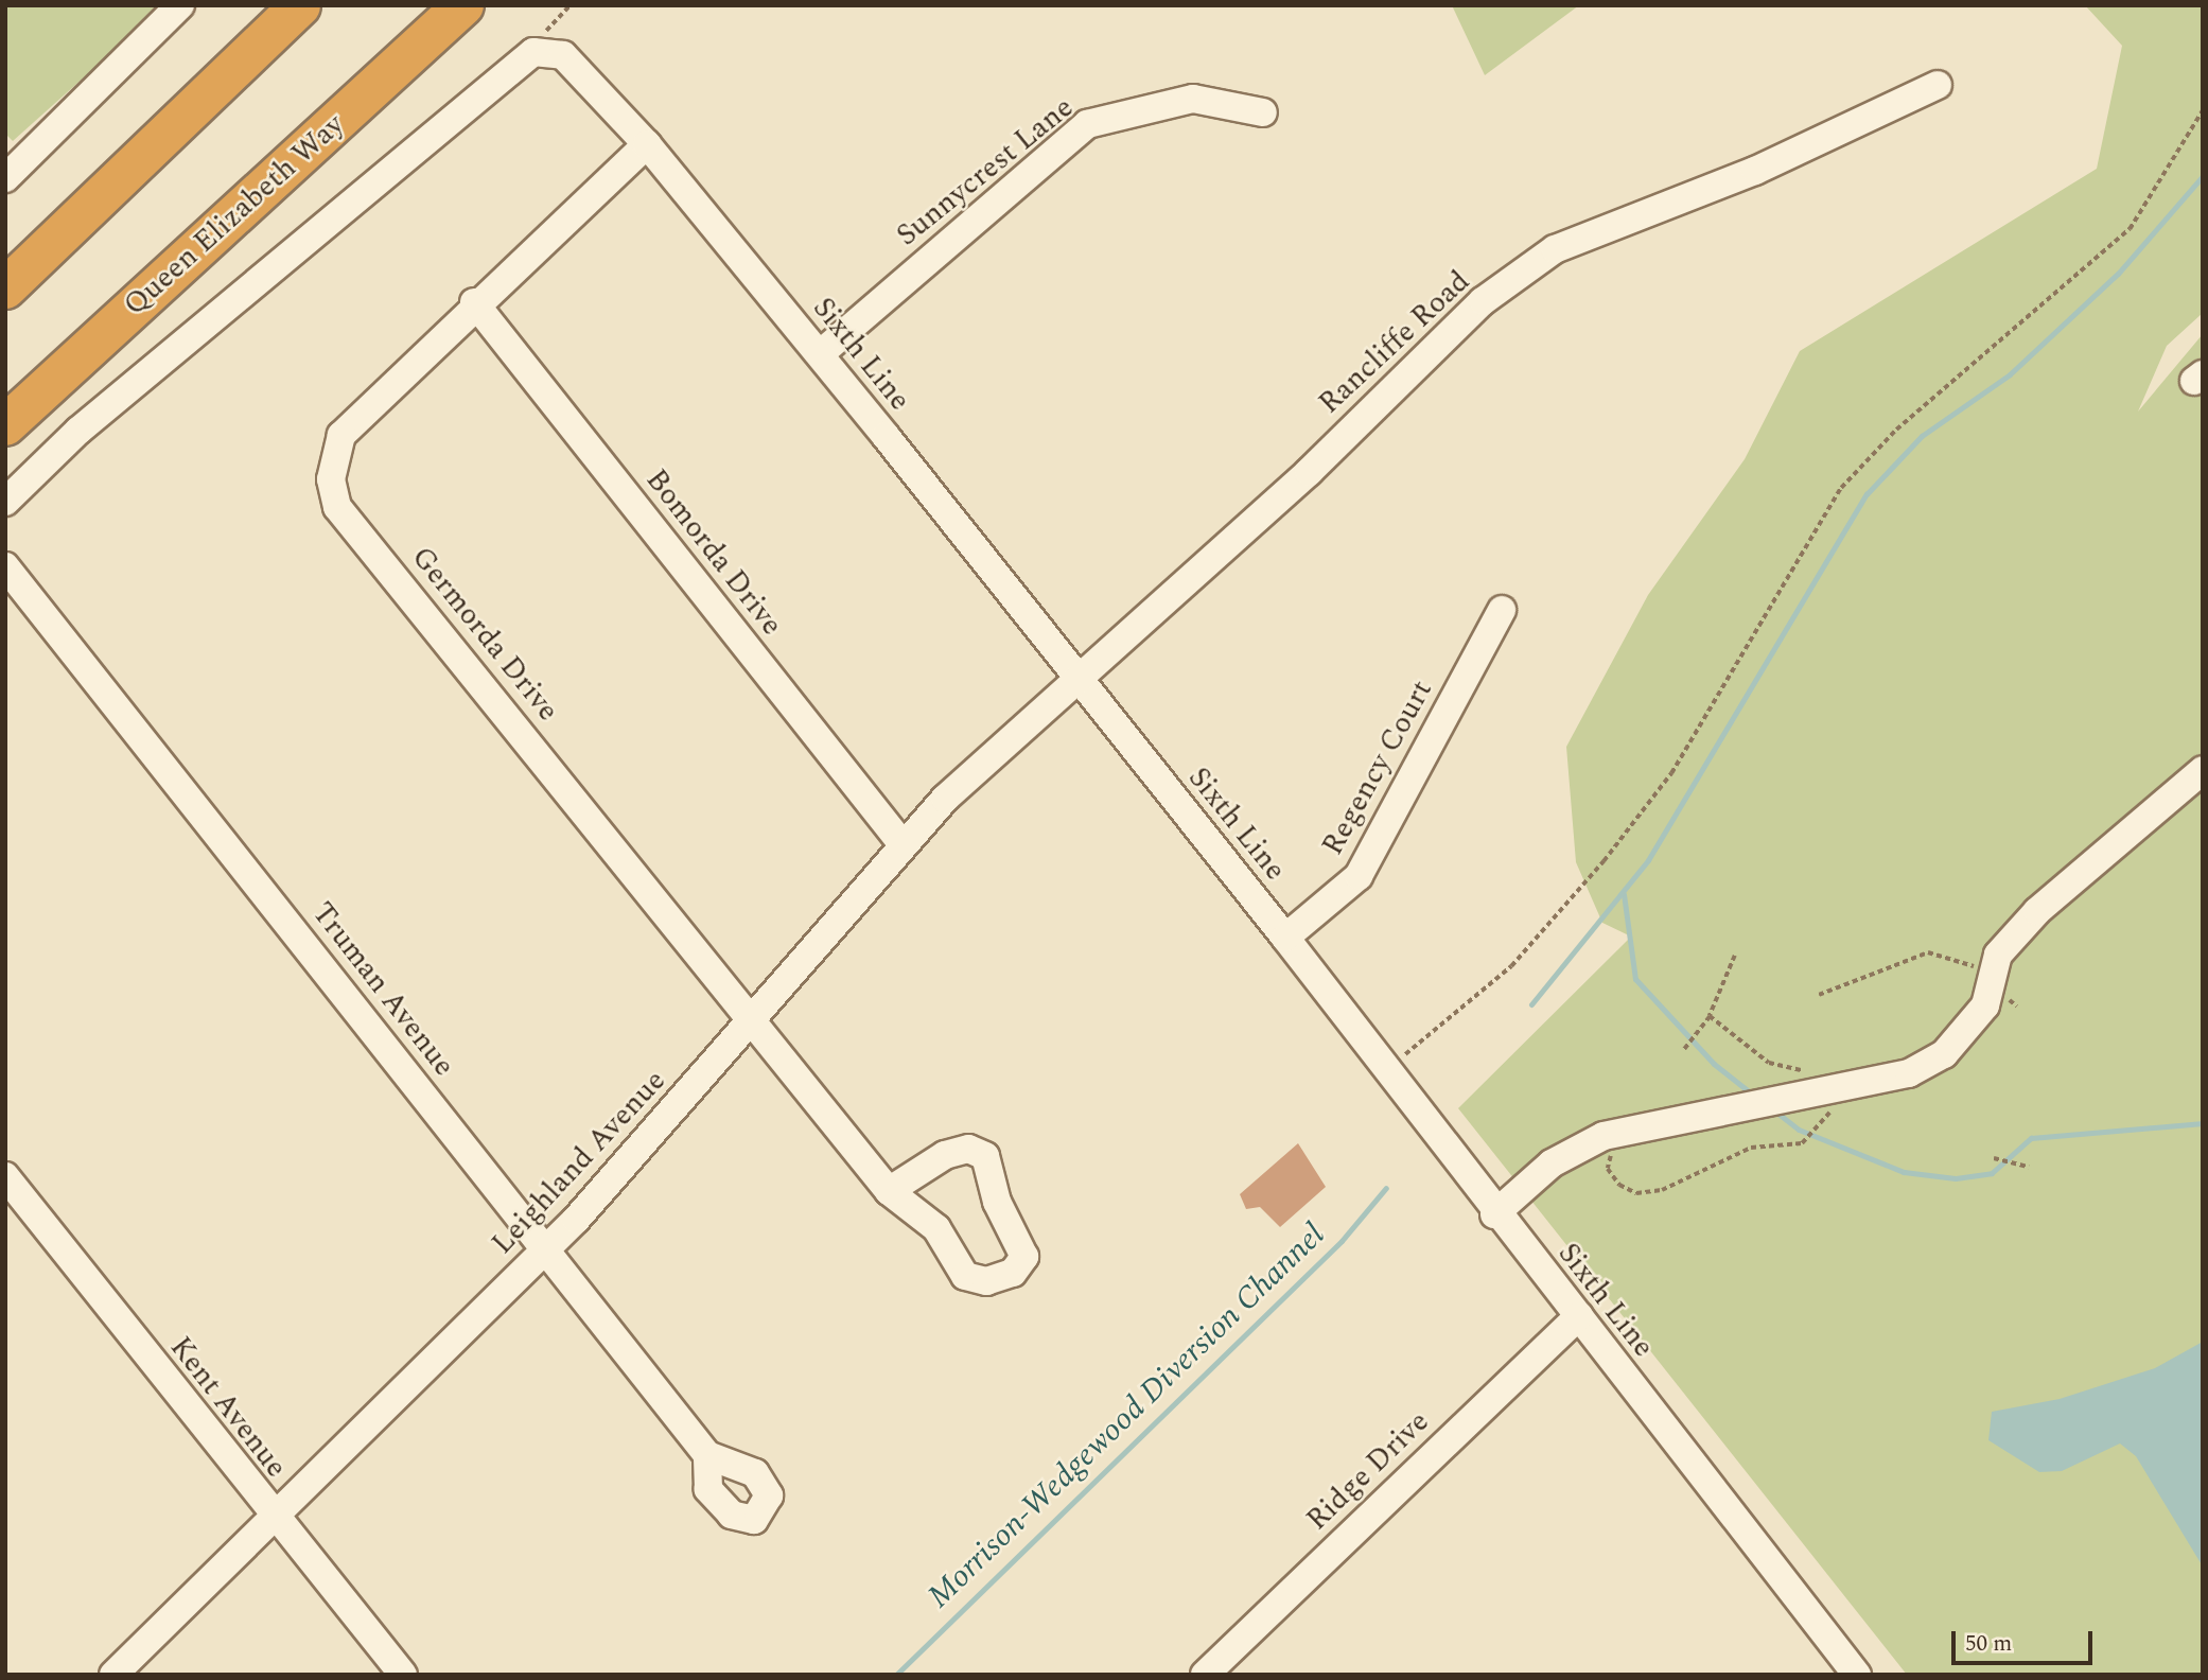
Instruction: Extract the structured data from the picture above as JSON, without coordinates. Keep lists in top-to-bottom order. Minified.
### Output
{"streets":{"highway":["Queen Elizabeth Way"],"street":["Sunnycrest Lane","Rancliffe Road","Sixth Line","Bomorda Drive","Germorda Drive","Regency Court","Truman Avenue","Leighland Avenue","Kent Avenue","Ridge Drive"]},"crossings":[["Sunnycrest Lane","Sixth Line"],["Rancliffe Road","Sixth Line"],["Rancliffe Road","Leighland Avenue"],["Sixth Line","Germorda Drive"],["Sixth Line","Regency Court"],["Sixth Line","Leighland Avenue"],["Sixth Line","Ridge Drive"],["Bomorda Drive","Germorda Drive"],["Bomorda Drive","Leighland Avenue"],["Germorda Drive","Leighland Avenue"],["Truman Avenue","Leighland Avenue"],["Leighland Avenue","Kent Avenue"]],"water":["Morrison-Wedgewood Diversion Channel"],"scale_bar":"50 m"}
